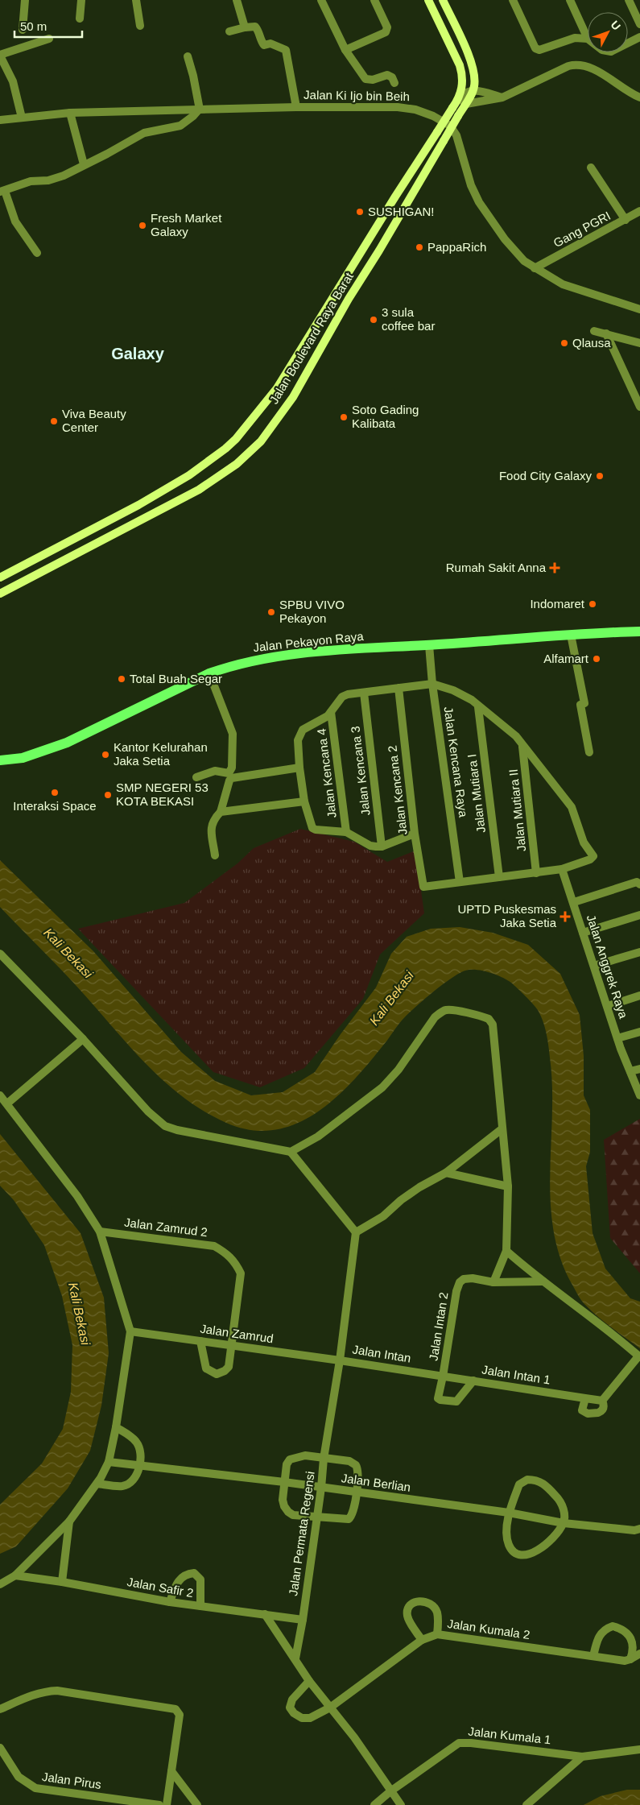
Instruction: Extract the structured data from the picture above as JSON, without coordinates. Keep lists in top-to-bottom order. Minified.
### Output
{"streets":{"main road":["Jalan Boulevard Raya Barat","Jalan Pekayon Raya"],"street":["Jalan Ki Ijo bin Beih","Gang PGRI","Jalan Kencana Raya","Jalan Kencana 3","Jalan Kencana 4","Jalan Kencana 2","Jalan Mutiara I","Jalan Mutiara II","Jalan Anggrek Raya","Jalan Zamrud 2","Jalan Intan 2","Jalan Zamrud","Jalan Intan","Jalan Intan 1","Jalan Berlian","Jalan Permata Regensi","Jalan Safir 2","Jalan Kumala 2","Jalan Kumala 1","Jalan Pirus"]},"crossings":[["Jalan Ki Ijo bin Beih","Gang PGRI"],["Jalan Pekayon Raya","Jalan Kencana Raya"],["Jalan Kencana Raya","Jalan Kencana 2"],["Jalan Zamrud 2","Jalan Zamrud"],["Jalan Intan 2","Jalan Intan"],["Jalan Intan 2","Jalan Intan 1"],["Jalan Zamrud","Jalan Intan"],["Jalan Zamrud","Jalan Permata Regensi"],["Jalan Intan","Jalan Intan 1"],["Jalan Intan","Jalan Permata Regensi"],["Jalan Berlian","Jalan Permata Regensi"],["Jalan Permata Regensi","Jalan Safir 2"]],"districts":["Galaxy"],"water":["Kali Bekasi"],"places":{"other":["SUSHIGAN!","Fresh Market Galaxy","PappaRich","3 sula coffee bar","Qlausa","Soto Gading Kalibata","Viva Beauty Center","Food City Galaxy","Indomaret","SPBU VIVO Pekayon","Alfamart","Total Buah Segar","Kantor Kelurahan Jaka Setia","Interaksi Space","SMP NEGERI 53 KOTA BEKASI"],"health":["Rumah Sakit Anna","UPTD Puskesmas Jaka Setia"]},"scale_bar":"50 m","north":"top right"}
